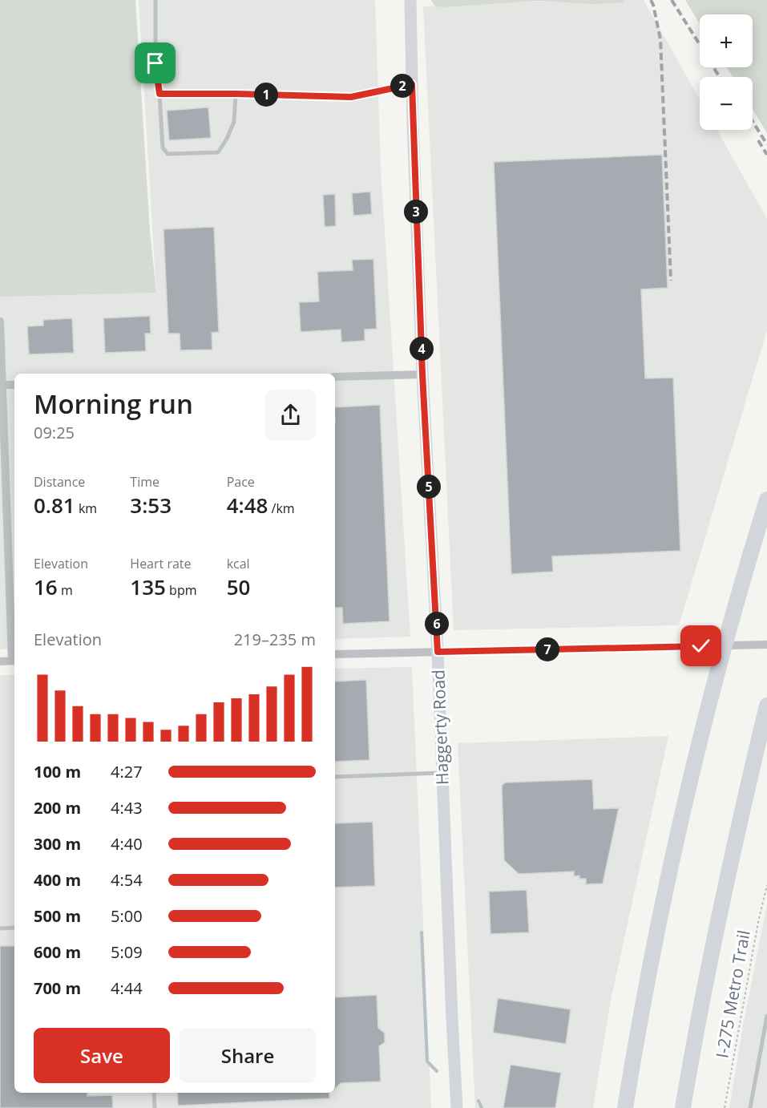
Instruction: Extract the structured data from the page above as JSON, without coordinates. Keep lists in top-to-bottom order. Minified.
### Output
{"streets":{"main road":["Haggerty Road"],"path":["I-275 Metro Trail"]},"page":{"map_buttons":["+","−"],"pins":["2","1","3","4","5","6","7"],"heading":["Morning run","09:25"],"stats":[["Distance","0.81 km"],["Time","3:53"],["Pace","4:48 /km"],["Elevation","16 m"],["Heart rate","135 bpm"],["kcal","50"]],"chart":["Elevation","219–235 m"],"list":[{"name":"100 m","note":"4:27"},{"name":"200 m","note":"4:43"},{"name":"300 m","note":"4:40"},{"name":"400 m","note":"4:54"},{"name":"500 m","note":"5:00"},{"name":"600 m","note":"5:09"},{"name":"700 m","note":"4:44"}],"buttons":["Save","Share"]}}
